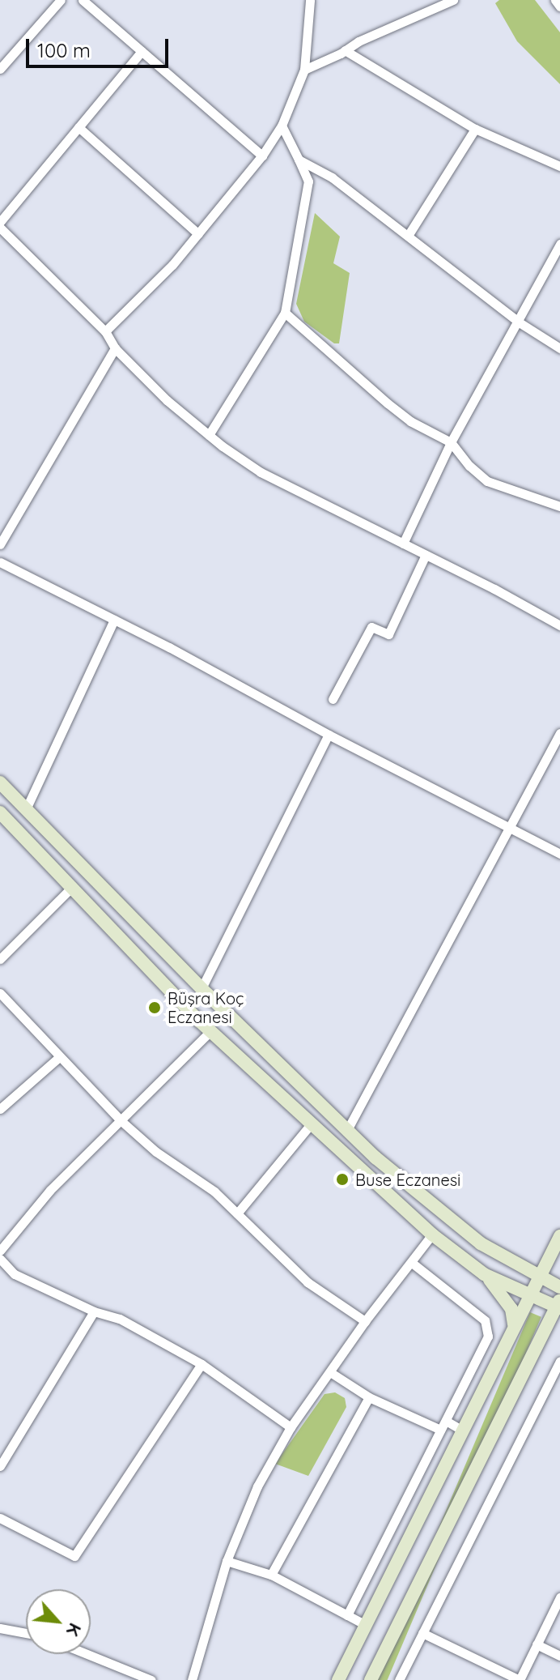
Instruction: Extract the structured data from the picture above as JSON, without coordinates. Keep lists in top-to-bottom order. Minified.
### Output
{"places":["Büşra Koç Eczanesi","Buse Eczanesi"],"scale_bar":"100 m","north":"bottom right"}
